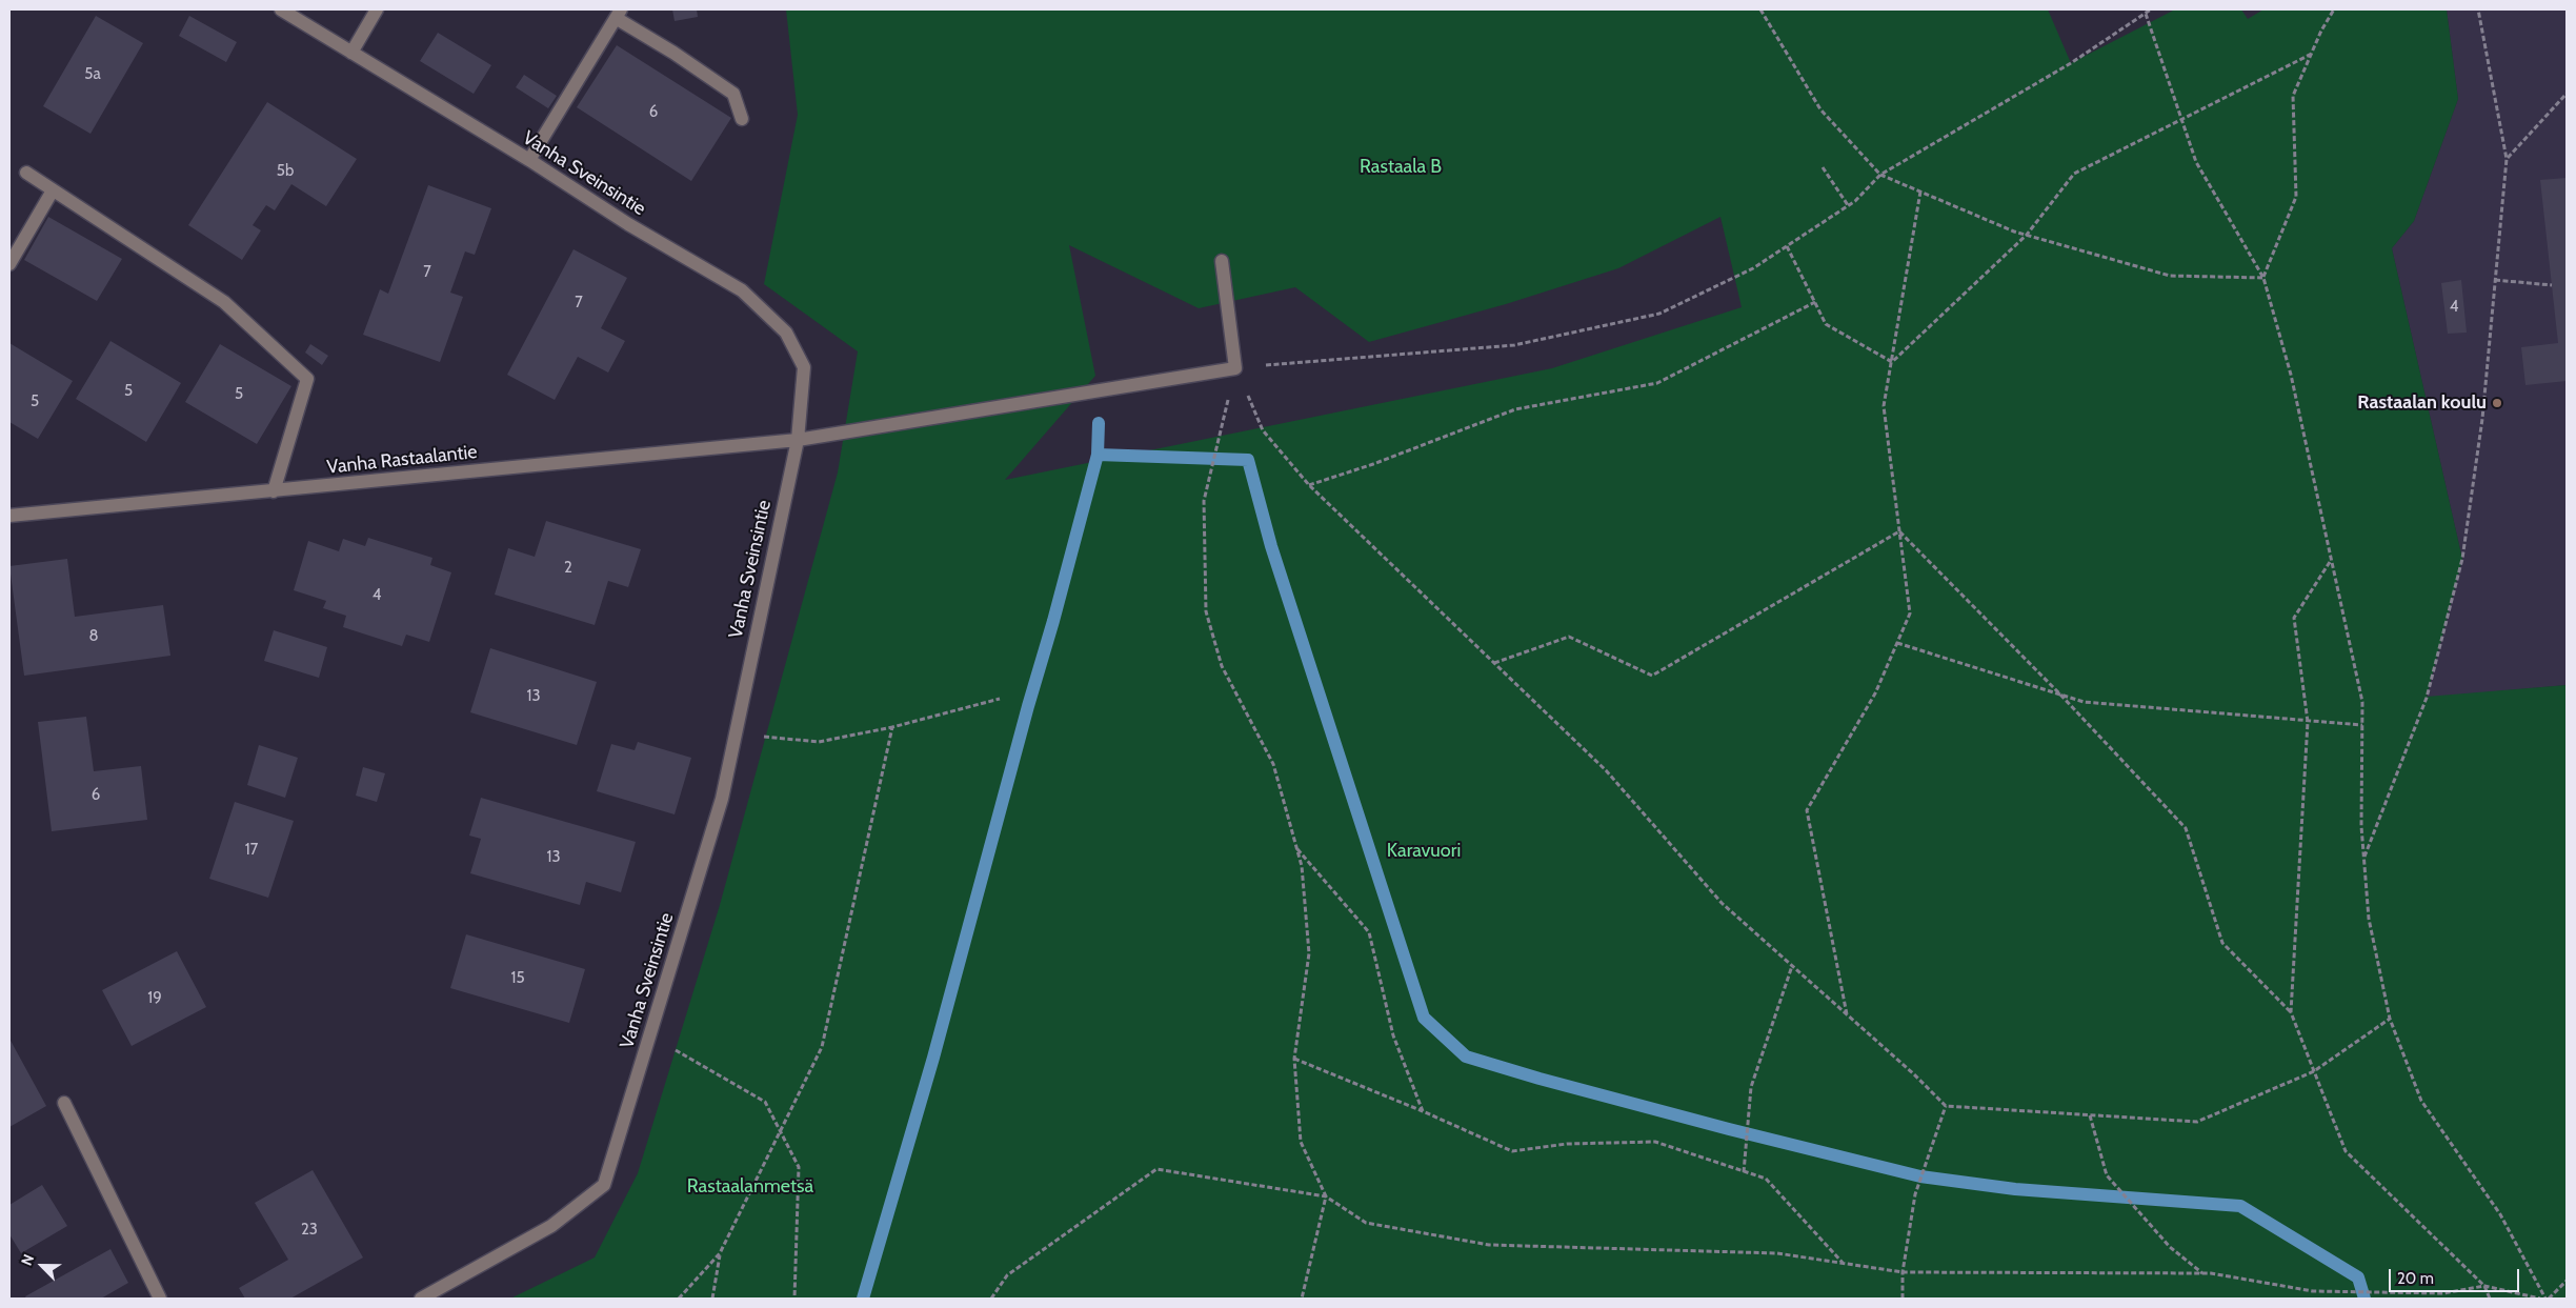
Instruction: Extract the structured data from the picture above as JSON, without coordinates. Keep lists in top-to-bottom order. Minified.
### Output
{"streets":{"street":["Vanha Sveinsintie","Vanha Rastaalantie"]},"crossings":[["Vanha Sveinsintie","Vanha Rastaalantie"]],"parks":["Rastaala B","Karavuori","Rastaalanmetsä"],"places":["Rastaalan koulu"],"house_numbers":["5a","6","5b","7","7","4","5","5","5","2","4","8","13","6","17","13","15","19","23"],"scale_bar":"20 m","north":"top left"}
